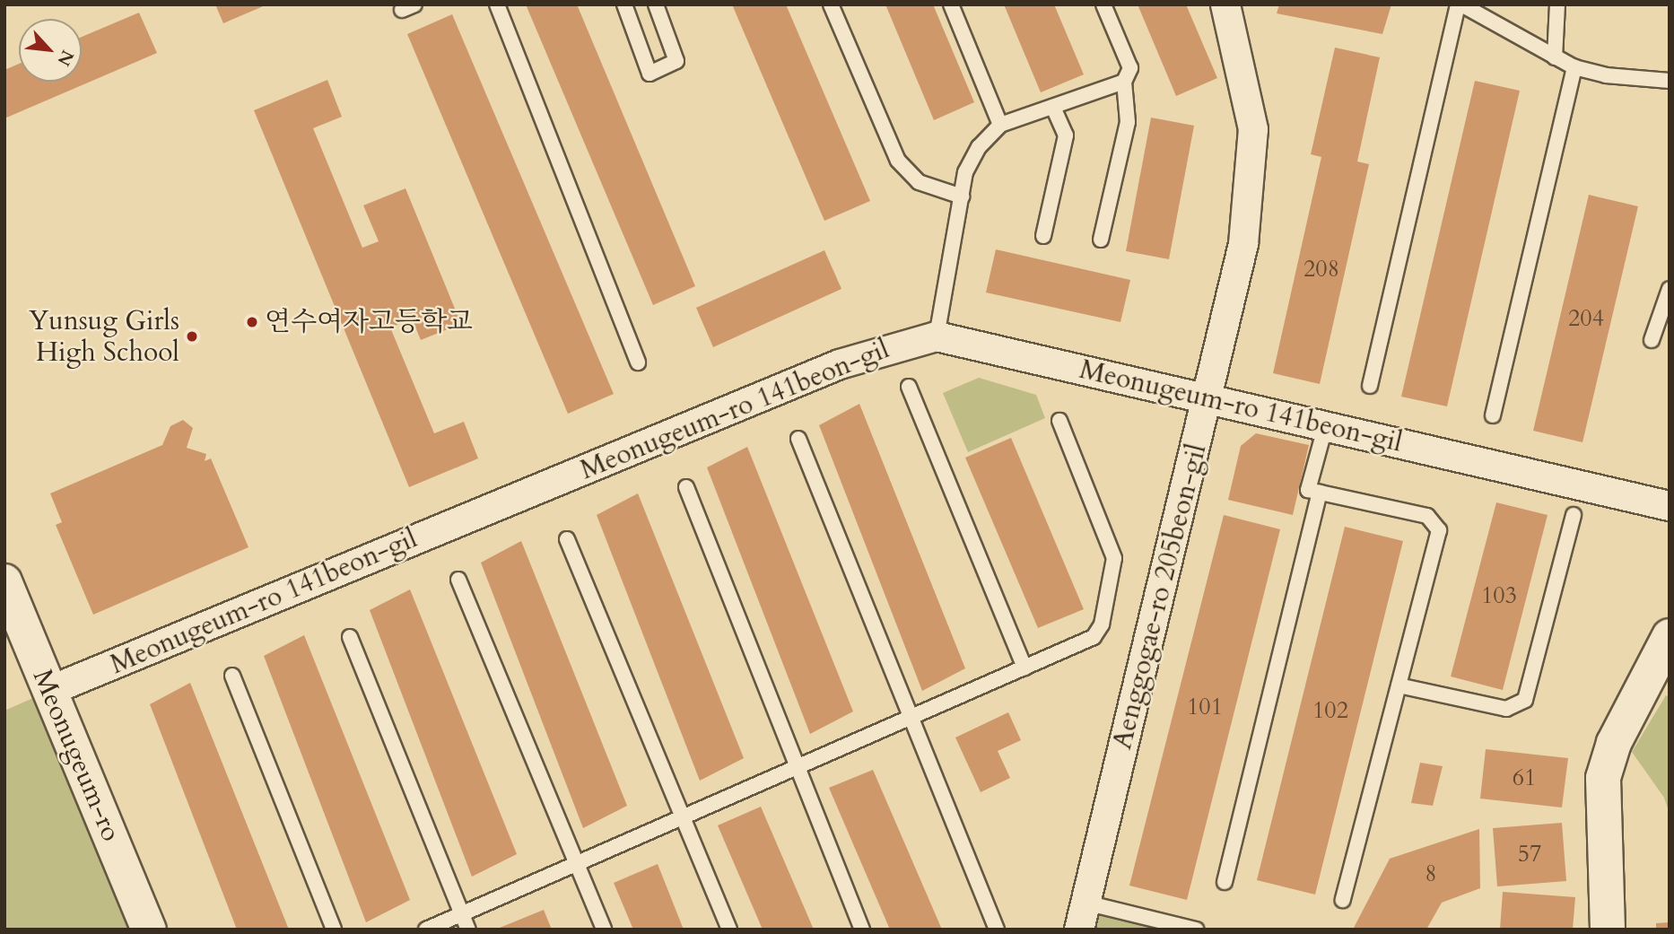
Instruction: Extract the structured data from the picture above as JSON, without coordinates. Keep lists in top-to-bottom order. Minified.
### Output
{"streets":{"main road":["Meonugeum-ro"],"street":["Meonugeum-ro 141beon-gil","Aenggogae-ro 205beon-gil"]},"crossings":[["Meonugeum-ro 141beon-gil","Aenggogae-ro 205beon-gil"],["Meonugeum-ro 141beon-gil","Meonugeum-ro"]],"places":["연수여자고등학교","Yunsug Girls High School"],"house_numbers":["208","204","103","101","102","61","57","8"],"north":"bottom right"}
